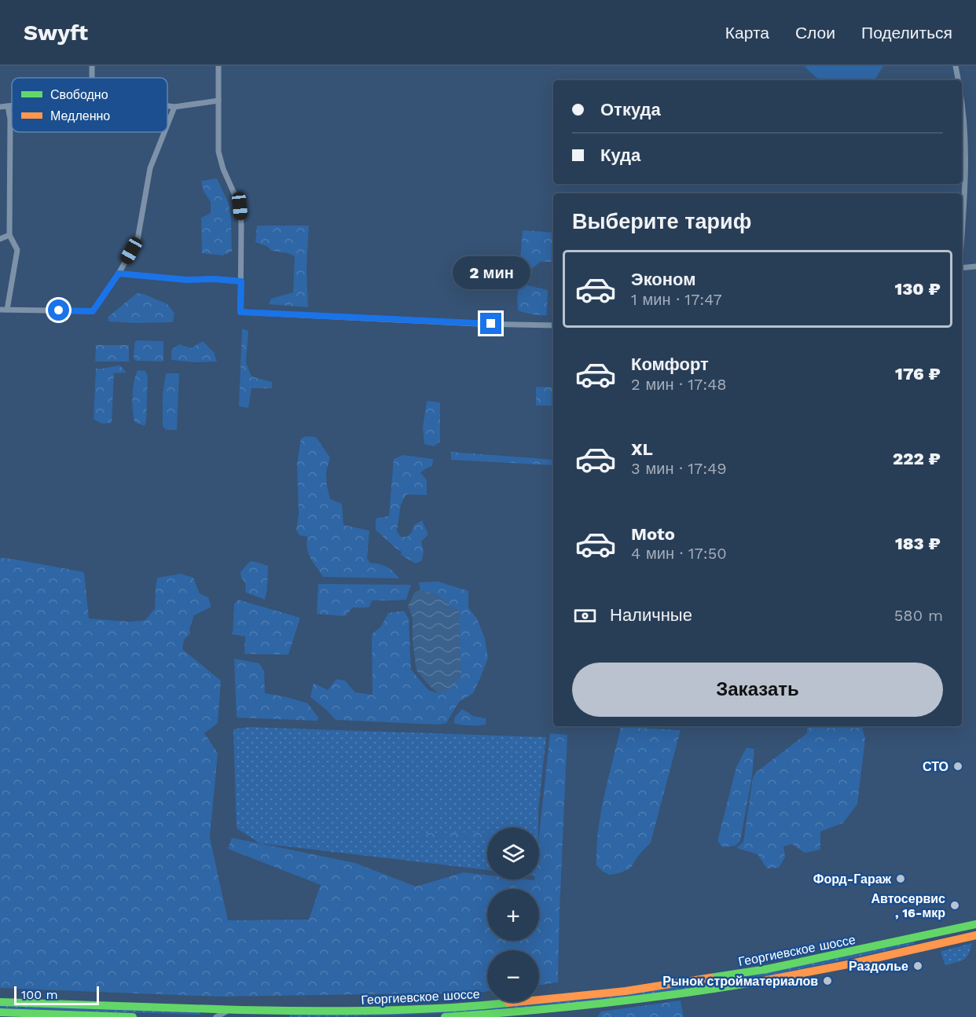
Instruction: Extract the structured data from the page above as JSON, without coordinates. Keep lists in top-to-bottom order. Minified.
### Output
{"streets":{"main road":["Георгиевское шоссе"]},"places":["СТО","Форд-Гараж","Автосервис , 16-мкр","Раздолье","Рынок стройматериалов"],"legend":["Свободно","Медленно"],"scale_bar":"100 m","page":{"header":"Swyft","nav":["Карта","Слои","Поделиться"],"banner":["Откуда","Куда"],"heading":"Выберите тариф","list":[{"name":"Эконом","note":"1 мин · 17:47","value":"130 ₽"},{"name":"Комфорт","note":"2 мин · 17:48","value":"176 ₽"},{"name":"XL","note":"3 мин · 17:49","value":"222 ₽"},{"name":"Moto","note":"4 мин · 17:50","value":"183 ₽"}],"bubble":"2 мин","pay":["Наличные","580 m"],"buttons":"Заказать","map_buttons":["+","−"],"scale":"100 m"}}
